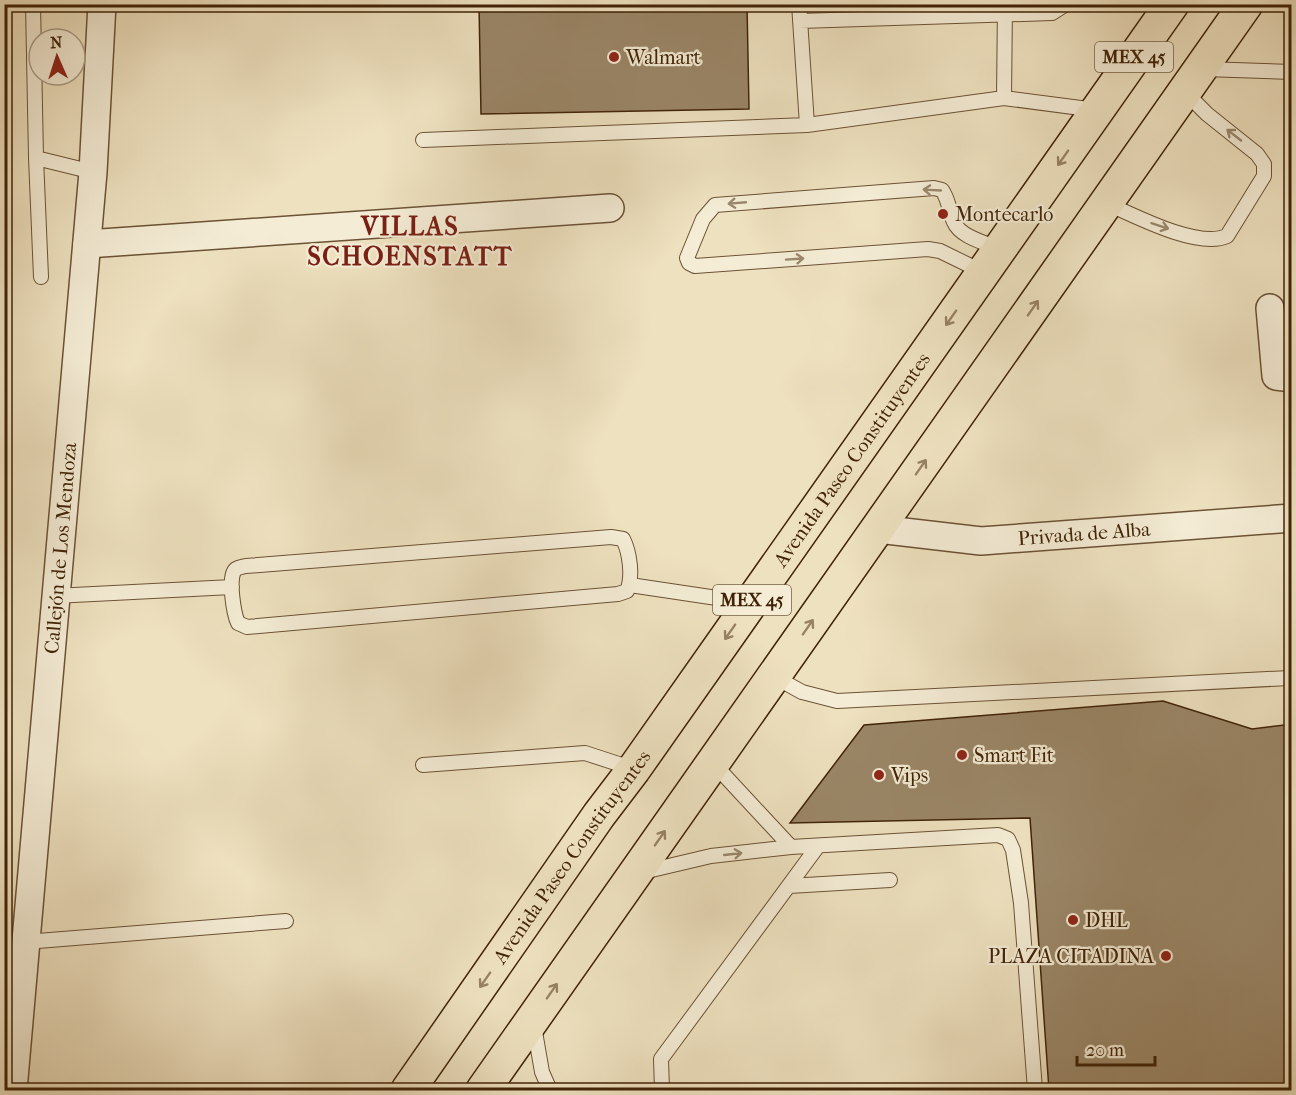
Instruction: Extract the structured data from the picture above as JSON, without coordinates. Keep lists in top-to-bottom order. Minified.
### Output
{"streets":{"highway":["MEX 45","Avenida Paseo Constituyentes"],"street":["Privada de Alba","Callejón de Los Mendoza"]},"crossings":[["MEX 45","Privada de Alba"]],"districts":["VILLAS SCHOENSTATT"],"places":["Walmart","Montecarlo","Smart Fit","Vips","DHL","PLAZA CITADINA"],"scale_bar":"20 m","north":"top"}
